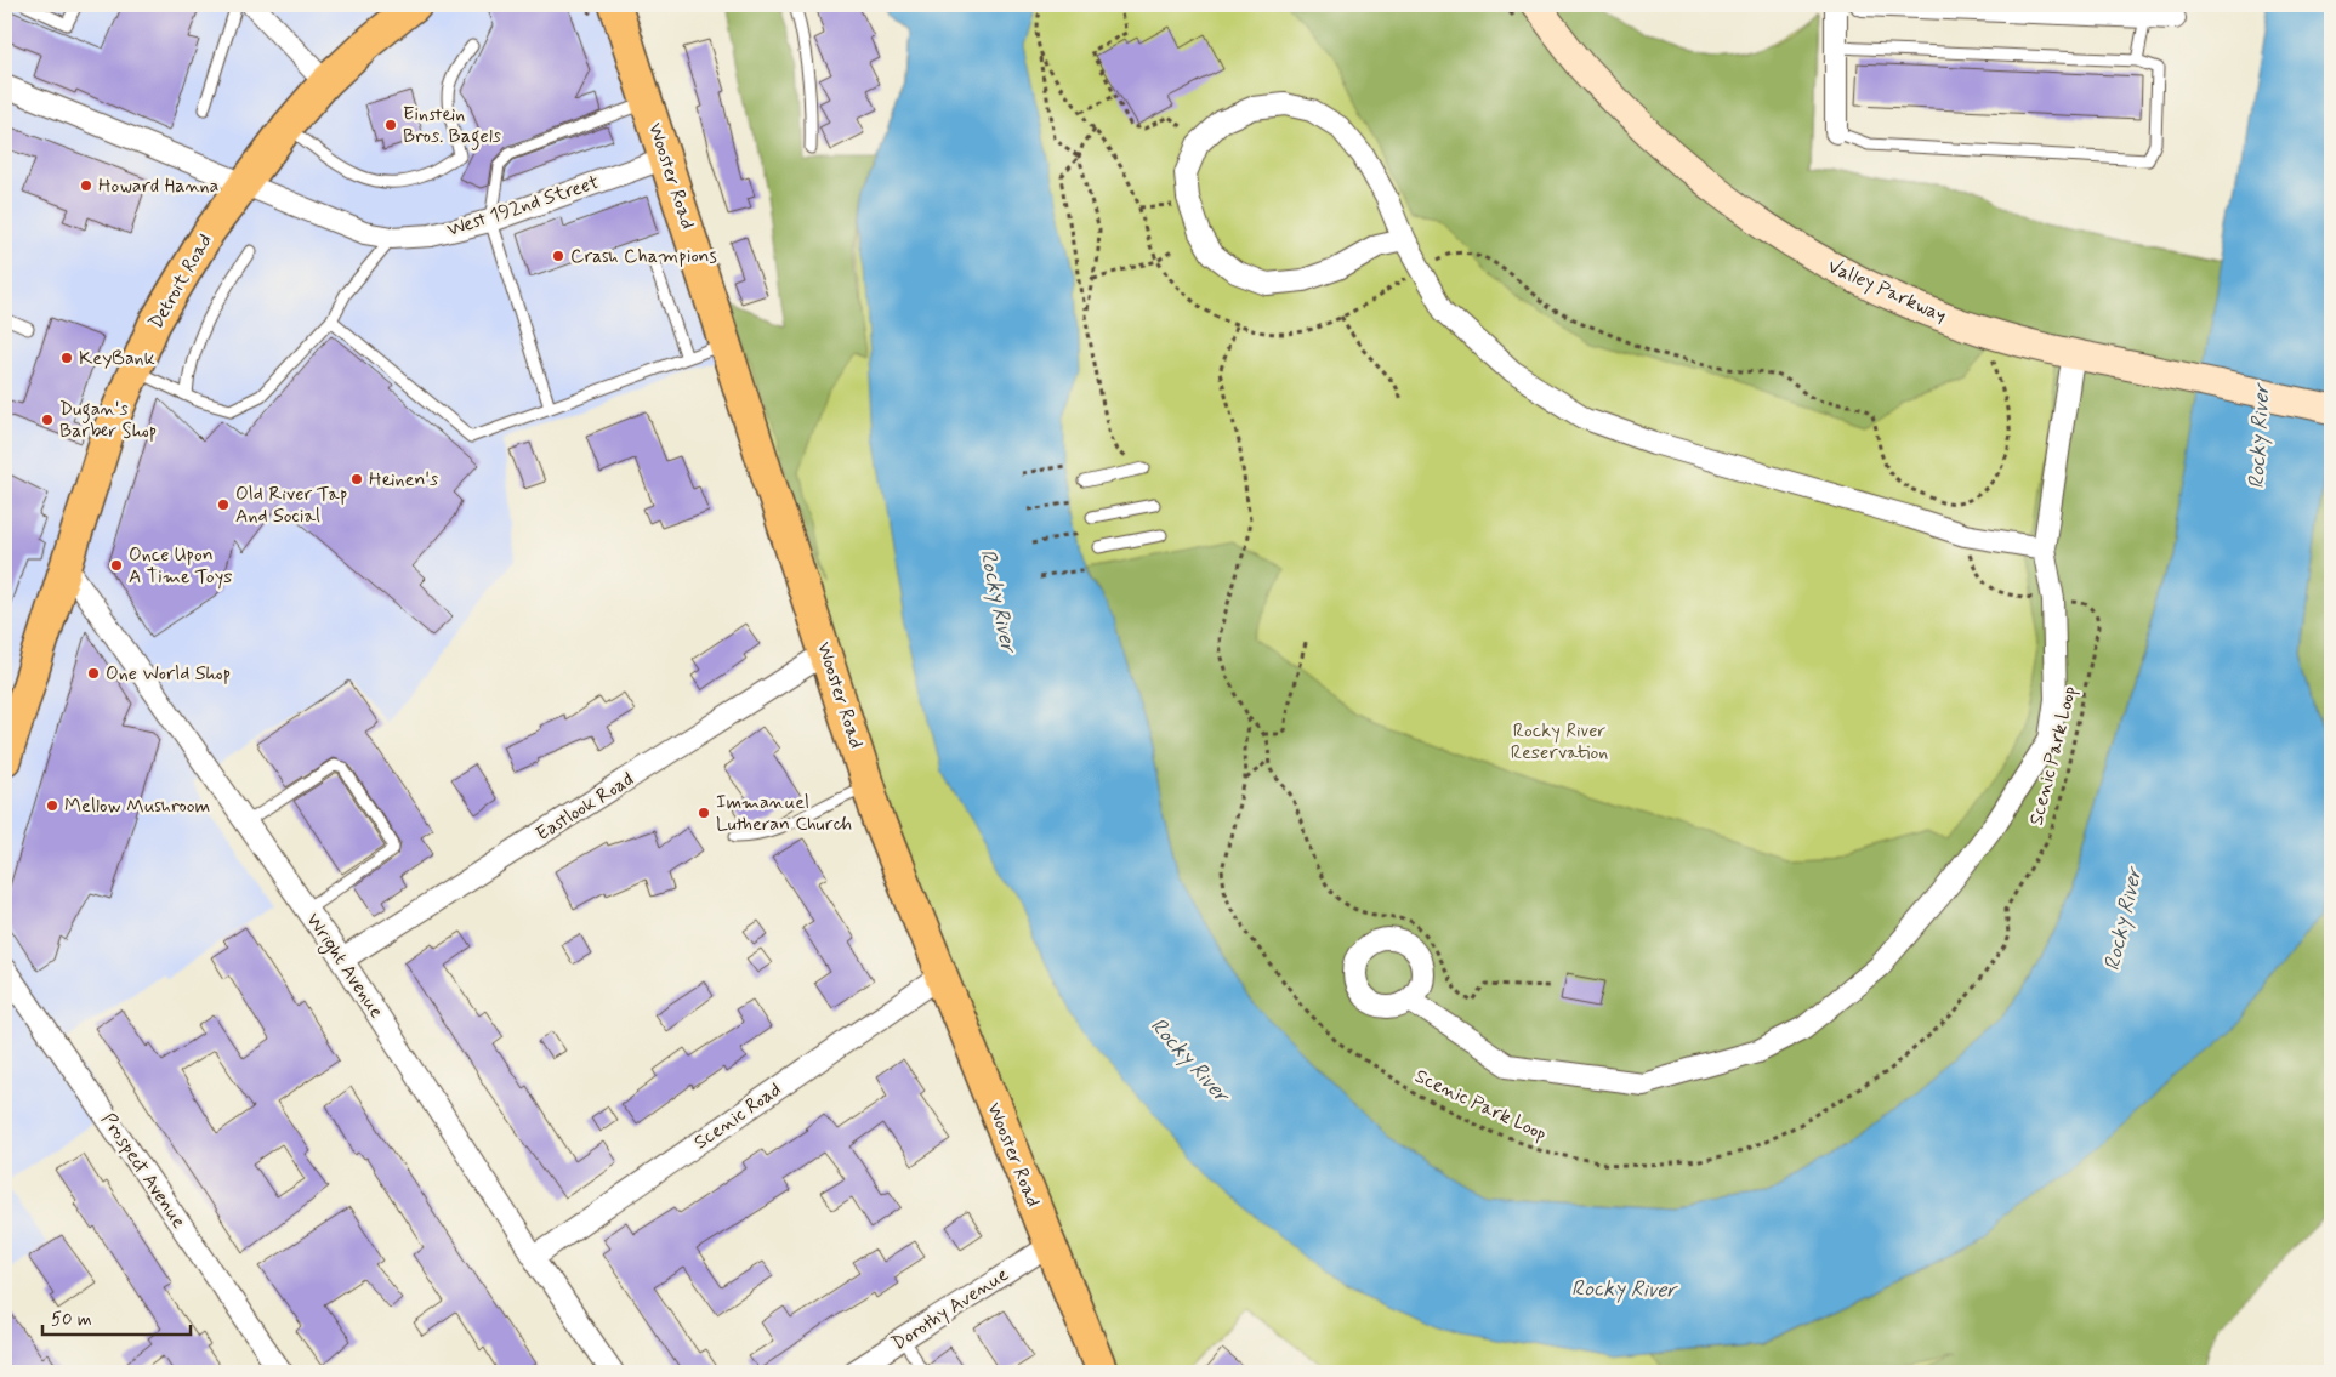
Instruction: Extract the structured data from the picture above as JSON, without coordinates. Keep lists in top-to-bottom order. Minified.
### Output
{"streets":{"main road":["Wooster Road","Detroit Road"],"street":["West 192nd Street","Valley Parkway","Eastlook Road","Wright Avenue","Scenic Road","Prospect Avenue","Dorothy Avenue"],"path":["Scenic Park Loop"]},"crossings":[["Wooster Road","West 192nd Street"],["Wooster Road","Eastlook Road"],["Wooster Road","Scenic Road"],["Wooster Road","Dorothy Avenue"],["West 192nd Street","Detroit Road"],["Detroit Road","Wright Avenue"],["Eastlook Road","Wright Avenue"],["Wright Avenue","Scenic Road"]],"water":["Rocky River"],"parks":["Rocky River Reservation"],"places":["Einstein Bros. Bagels","Howard Hanna","Crash Champions","KeyBank","Dugan's Barber Shop","Heinen's","Old River Tap And Social","Once Upon A Time Toys","One World Shop","Mellow Mushroom","Immanuel Lutheran Church"],"scale_bar":"50 m"}
